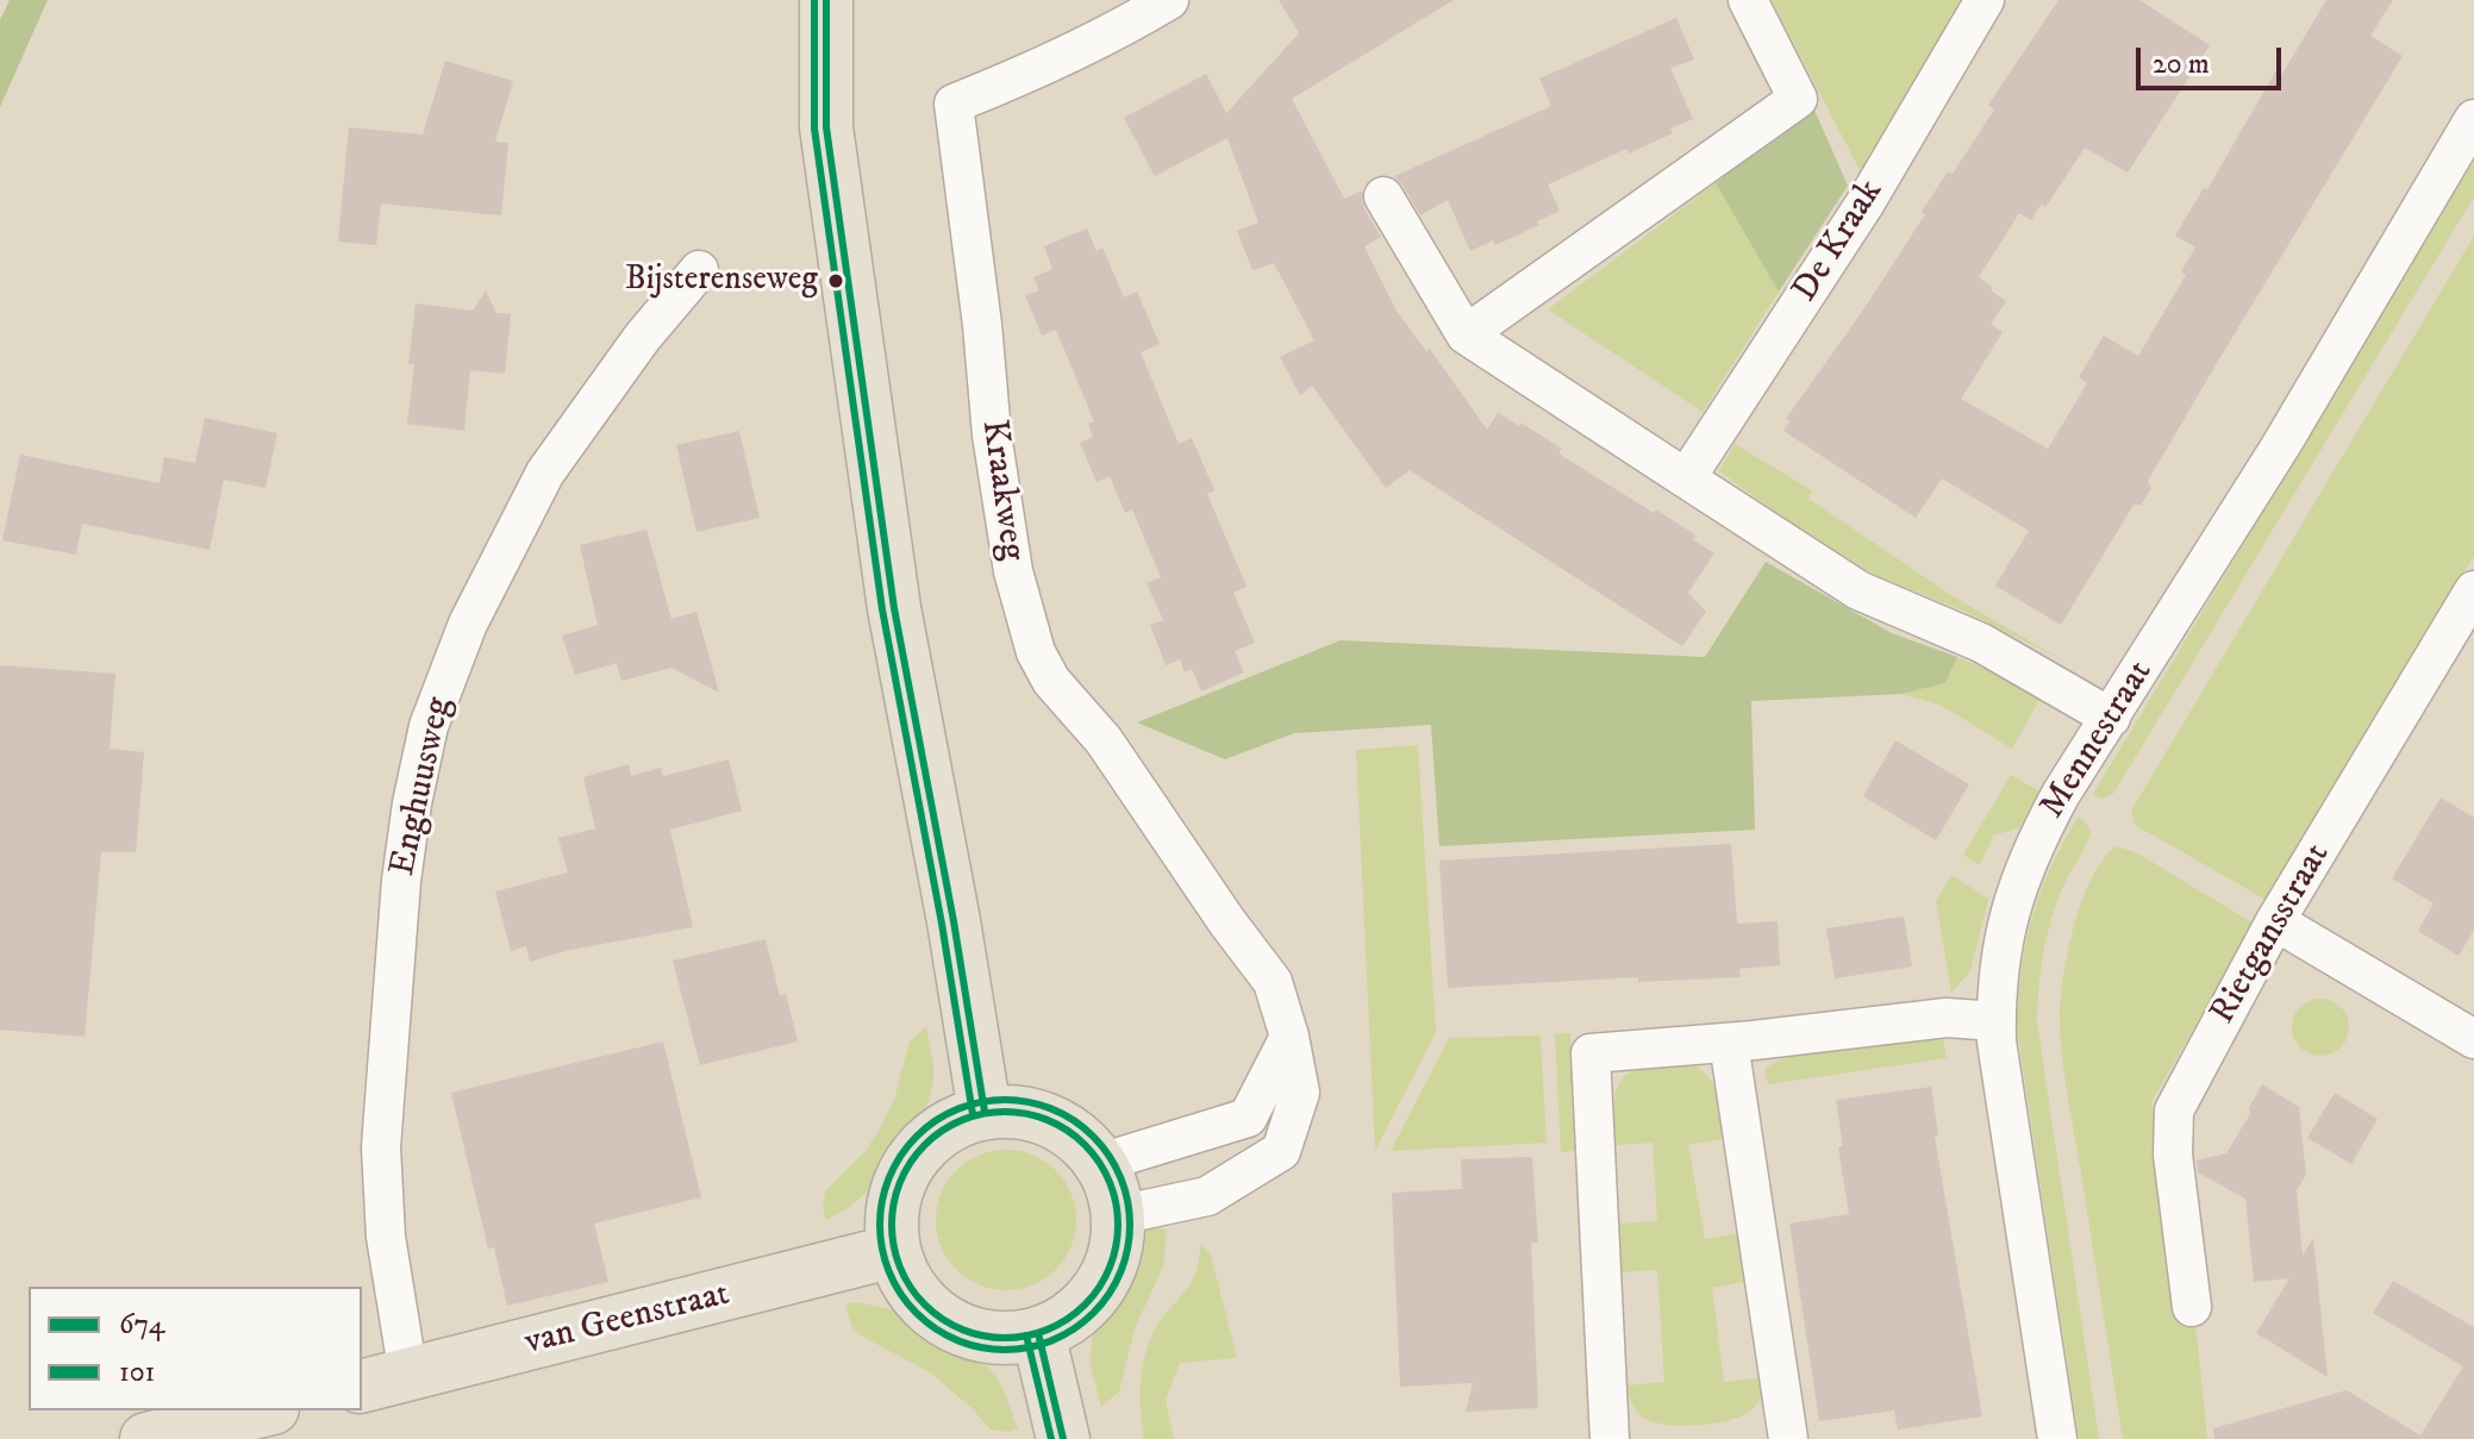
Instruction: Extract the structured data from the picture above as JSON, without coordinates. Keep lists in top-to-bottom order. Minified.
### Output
{"streets":{"main road":["van Geenstraat"],"street":["De Kraak","Kraakweg","Mennestraat","Enghuusweg","Rietgansstraat"]},"crossings":[["Kraakweg","van Geenstraat"],["Enghuusweg","van Geenstraat"]],"places":["Bijsterenseweg"],"lines":["transit line 674","transit line 101"],"legend":["674","101"],"scale_bar":"20 m"}
